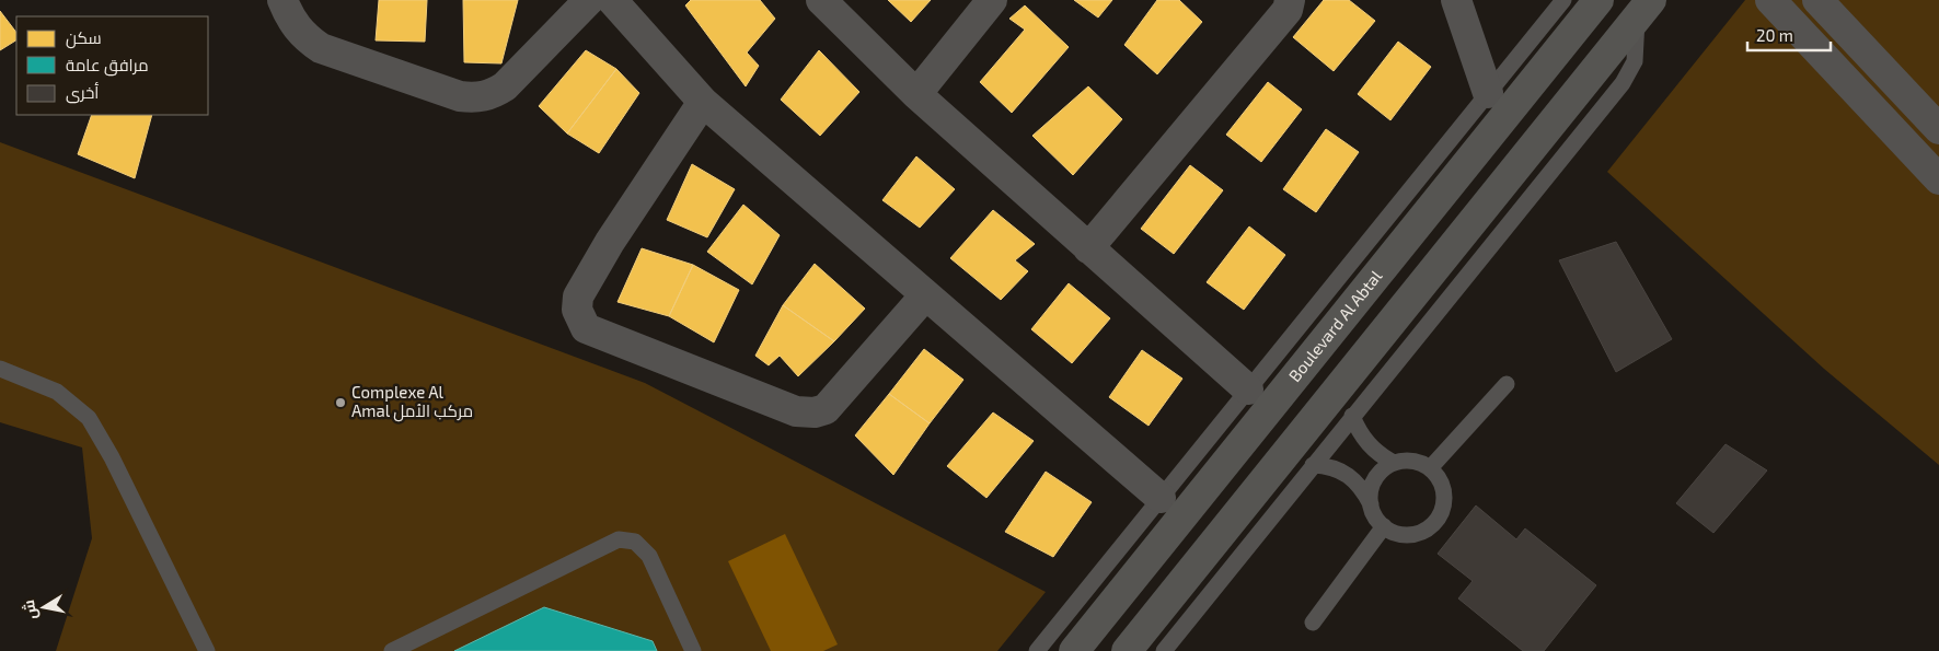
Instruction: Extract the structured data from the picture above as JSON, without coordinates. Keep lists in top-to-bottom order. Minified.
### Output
{"streets":{"main road":["Boulevard Al Abtal"]},"places":["Complexe Al Amal مركب الأمل"],"legend":["سكن","مرافق عامة","أخرى"],"scale_bar":"20 m","north":"left"}
